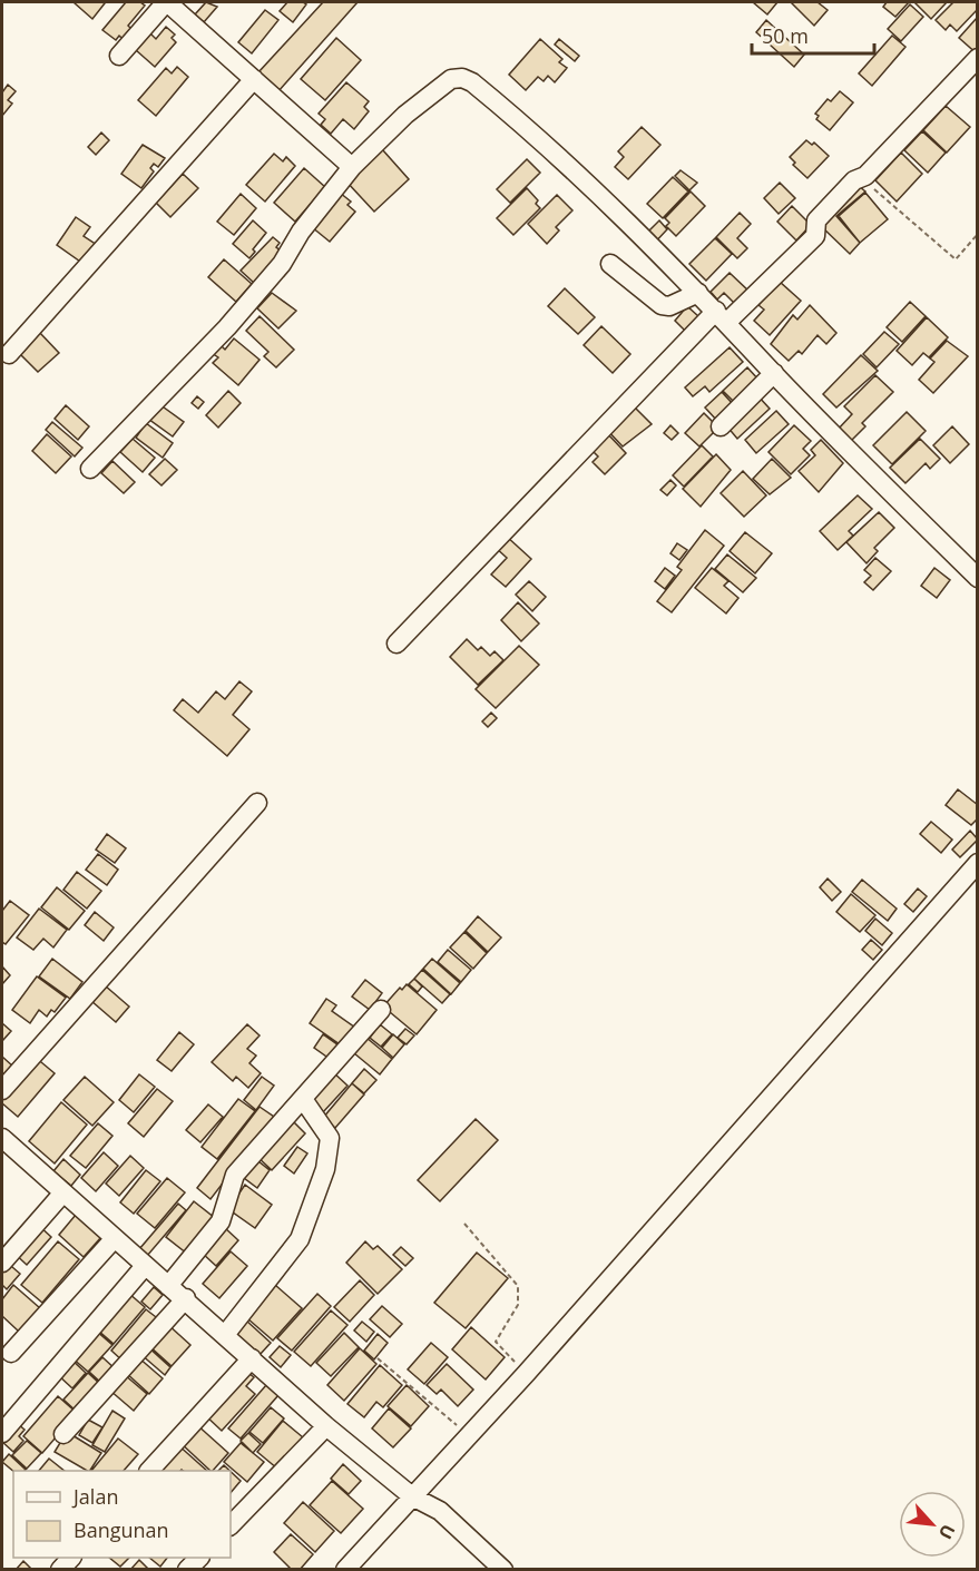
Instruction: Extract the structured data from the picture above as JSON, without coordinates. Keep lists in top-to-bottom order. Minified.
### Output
{"legend":["Jalan","Bangunan"],"scale_bar":"50 m","north":"bottom right"}
